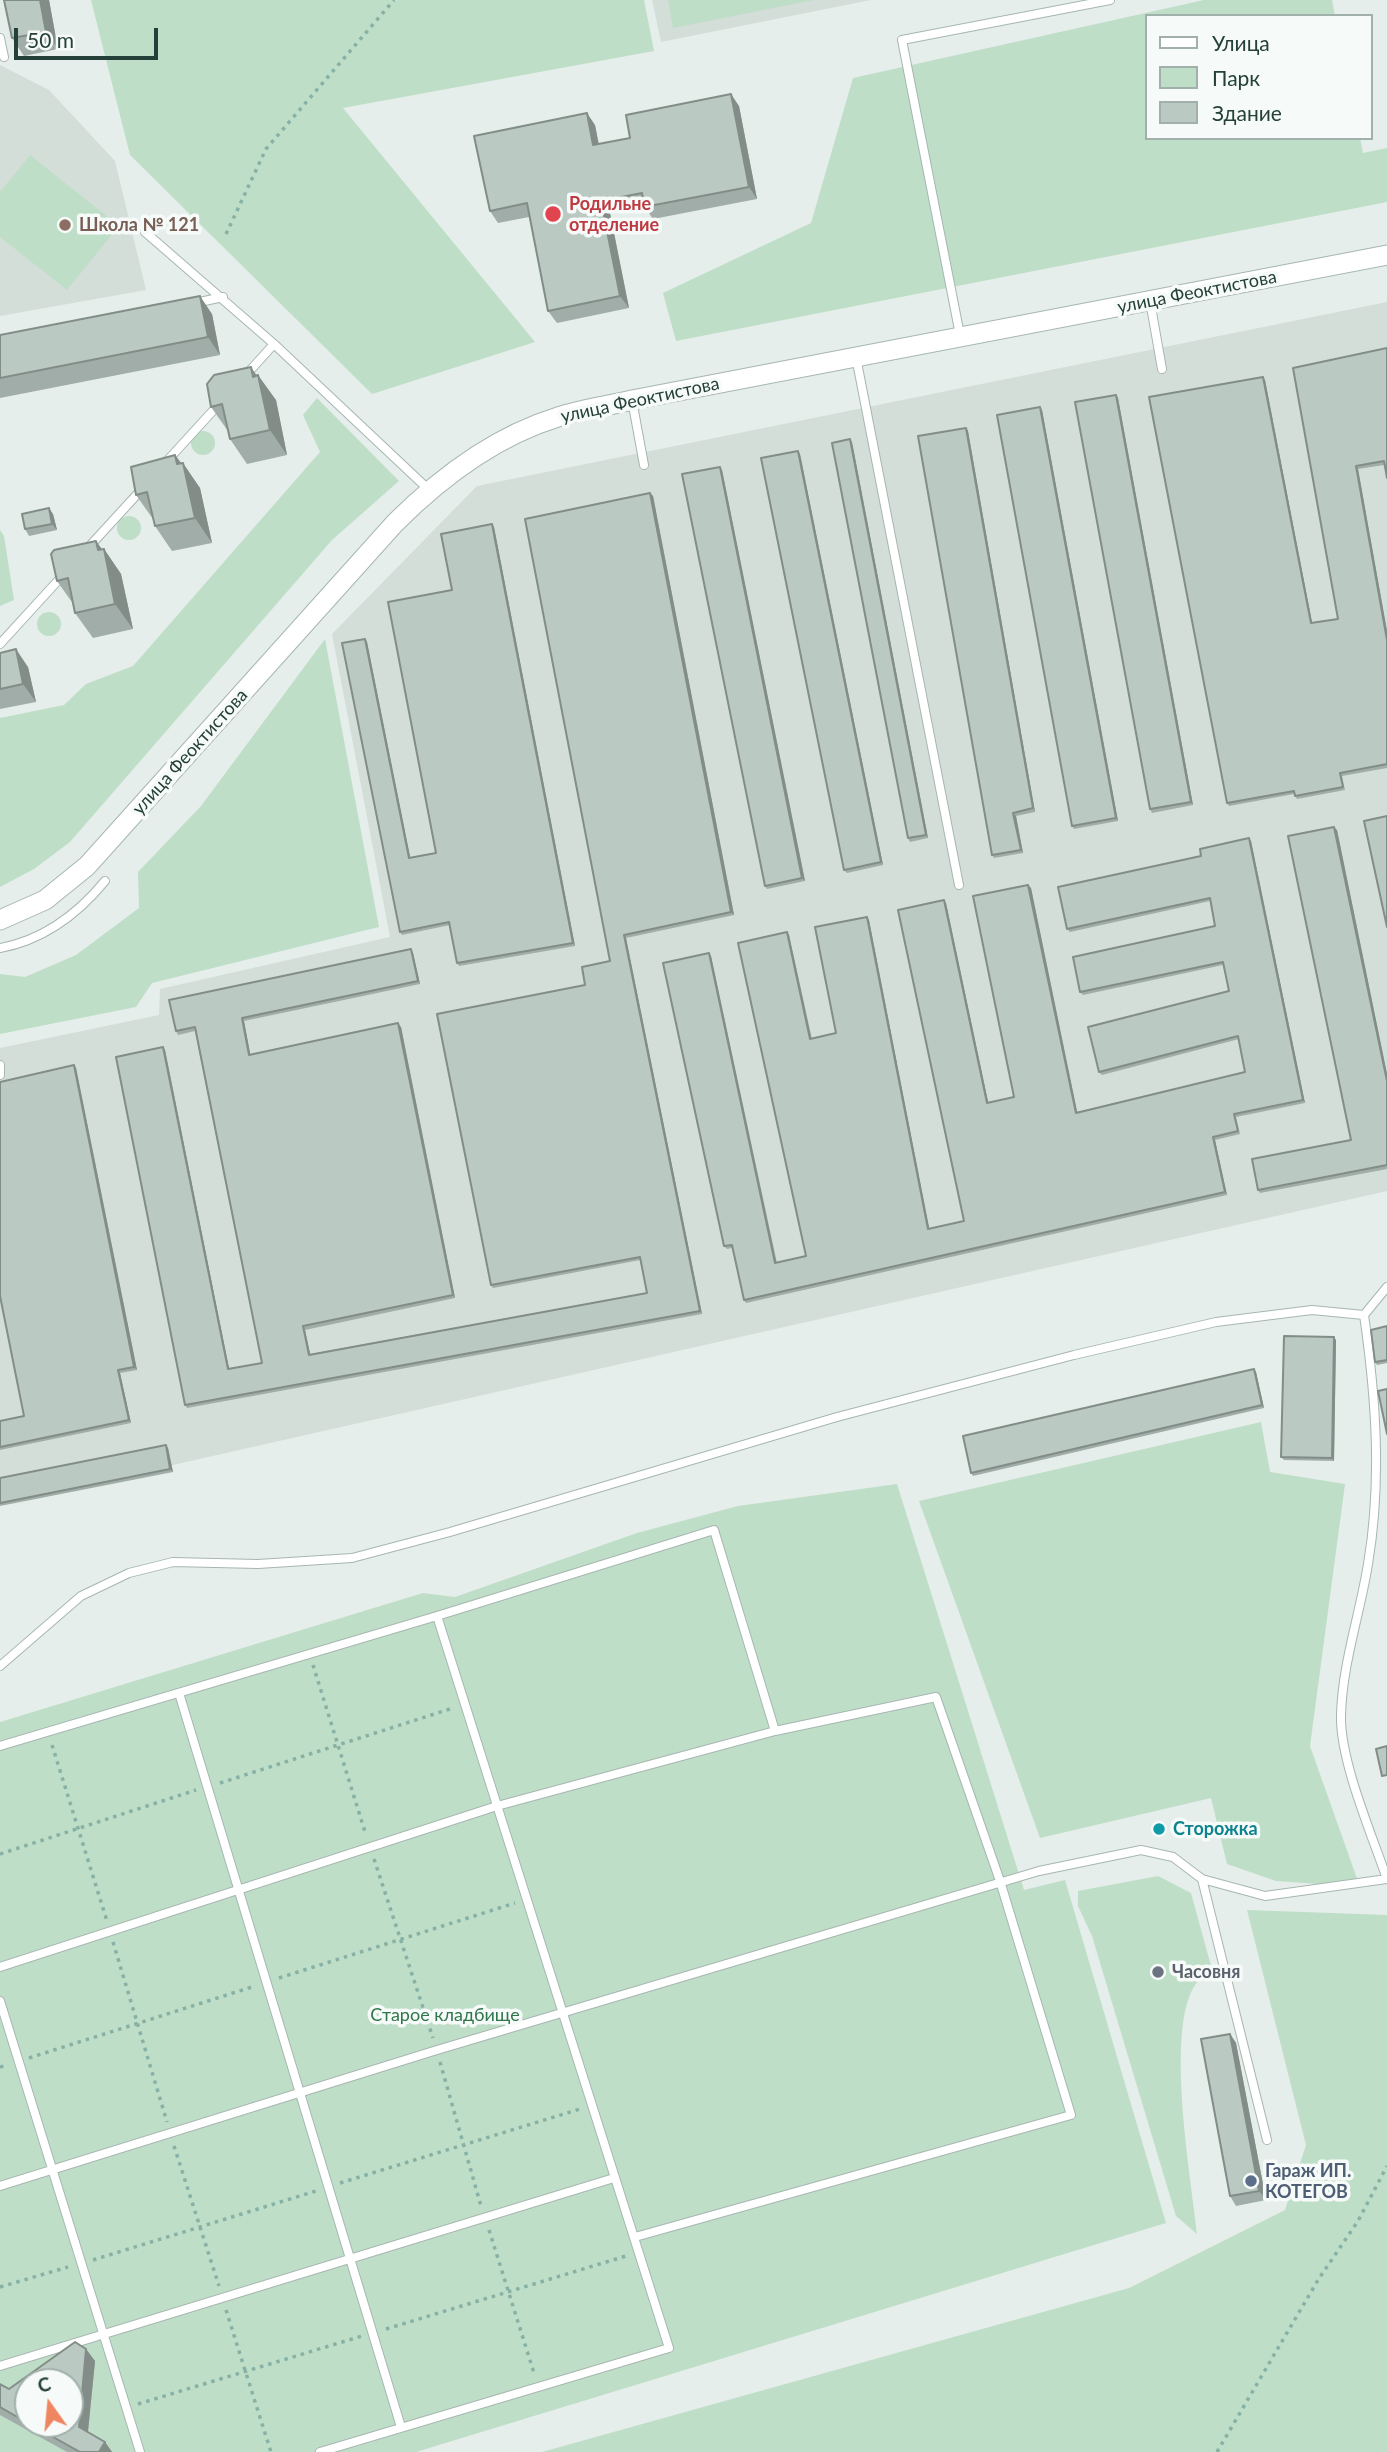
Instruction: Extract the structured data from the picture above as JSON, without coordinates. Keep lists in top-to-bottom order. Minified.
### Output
{"streets":{"street":["улица Феоктистова"]},"parks":["Старое кладбище"],"places":["Родильне отделение","Школа № 121","Сторожка","Часовня","Гараж ИП. КОТЕГОВ"],"legend":["Улица","Парк","Здание"],"scale_bar":"50 m","north":"top"}
